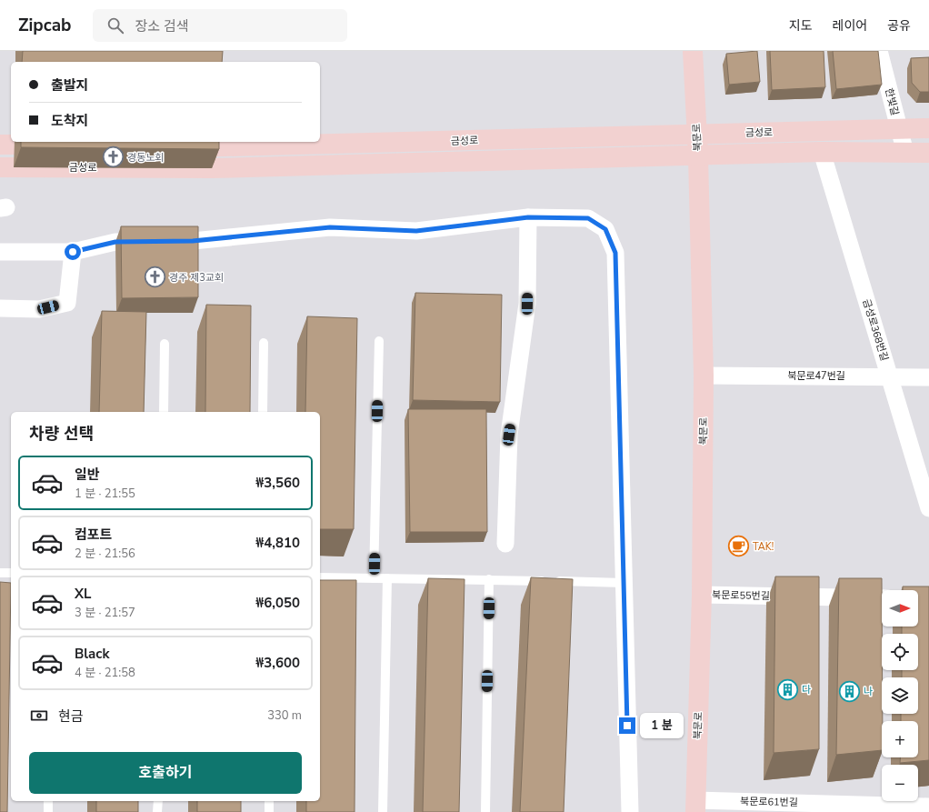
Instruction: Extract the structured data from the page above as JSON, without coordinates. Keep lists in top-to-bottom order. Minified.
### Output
{"streets":{"street":["한빛길","금성로","북문로","금성로368번길","북문로47번길","북문로55번길","북문로61번길"]},"crossings":[["한빛길","금성로"],["금성로","북문로"],["금성로","금성로368번길"],["북문로","북문로47번길"],["북문로","북문로55번길"],["북문로","북문로61번길"],["금성로368번길","북문로47번길"]],"places":{"church":["경동노회","경주 제3교회"],"cafe":["TAK!"],"building":["다","나"]},"north":"right","page":{"header":"Zipcab","search":"장소 검색","nav":["지도","레이어","공유"],"banner":["출발지","도착지"],"heading":"차량 선택","list":[{"name":"일반","note":"1 분 · 21:55","value":"₩3,560"},{"name":"컴포트","note":"2 분 · 21:56","value":"₩4,810"},{"name":"XL","note":"3 분 · 21:57","value":"₩6,050"},{"name":"Black","note":"4 분 · 21:58","value":"₩3,600"}],"map_buttons":["+","−"],"pay":["현금","330 m"],"bubble":"1 분","buttons":"호출하기"}}
